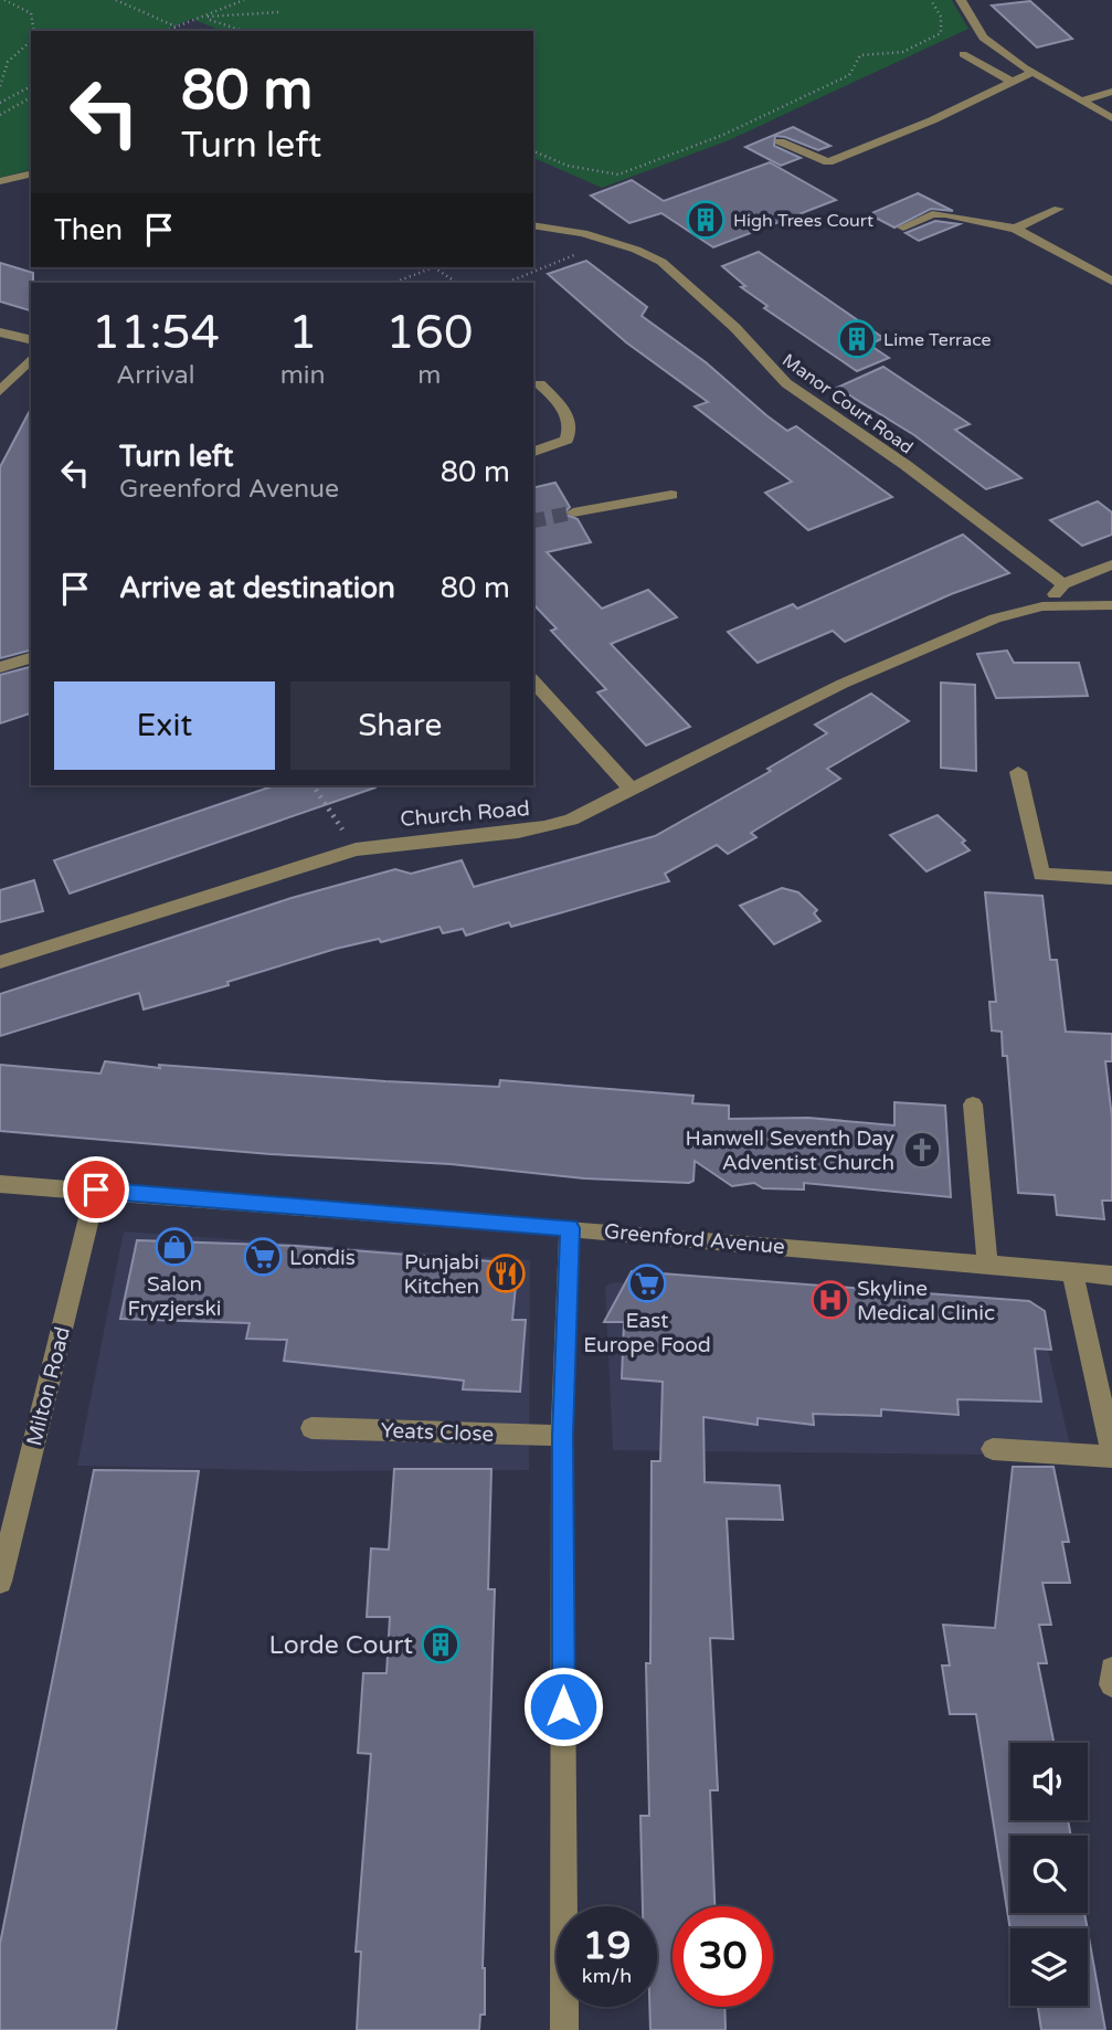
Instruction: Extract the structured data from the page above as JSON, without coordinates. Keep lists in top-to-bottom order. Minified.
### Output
{"streets":{"street":["Manor Court Road","Church Road","Greenford Avenue","Milton Road","Yeats Close"]},"crossings":[["Greenford Avenue","Milton Road"]],"places":{"building":["High Trees Court","Lime Terrace","Lorde Court"],"church":["Hanwell Seventh Day Adventist Church"],"shop":["Salon Fryzjerski"],"supermarket":["Londis","East Europe Food"],"restaurant":["Punjabi Kitchen"],"hospital":["Skyline Medical Clinic"]},"page":{"turn":["80 m","Turn left"],"then":"Then","eta":["11:54","Arrival","1","min","160","m"],"list":[{"name":"Turn left","note":"Greenford Avenue","value":"80 m"},{"name":"Arrive at destination","value":"80 m"}],"buttons":["Exit","Share"],"speed":"19 km/h","limit":"30"}}
